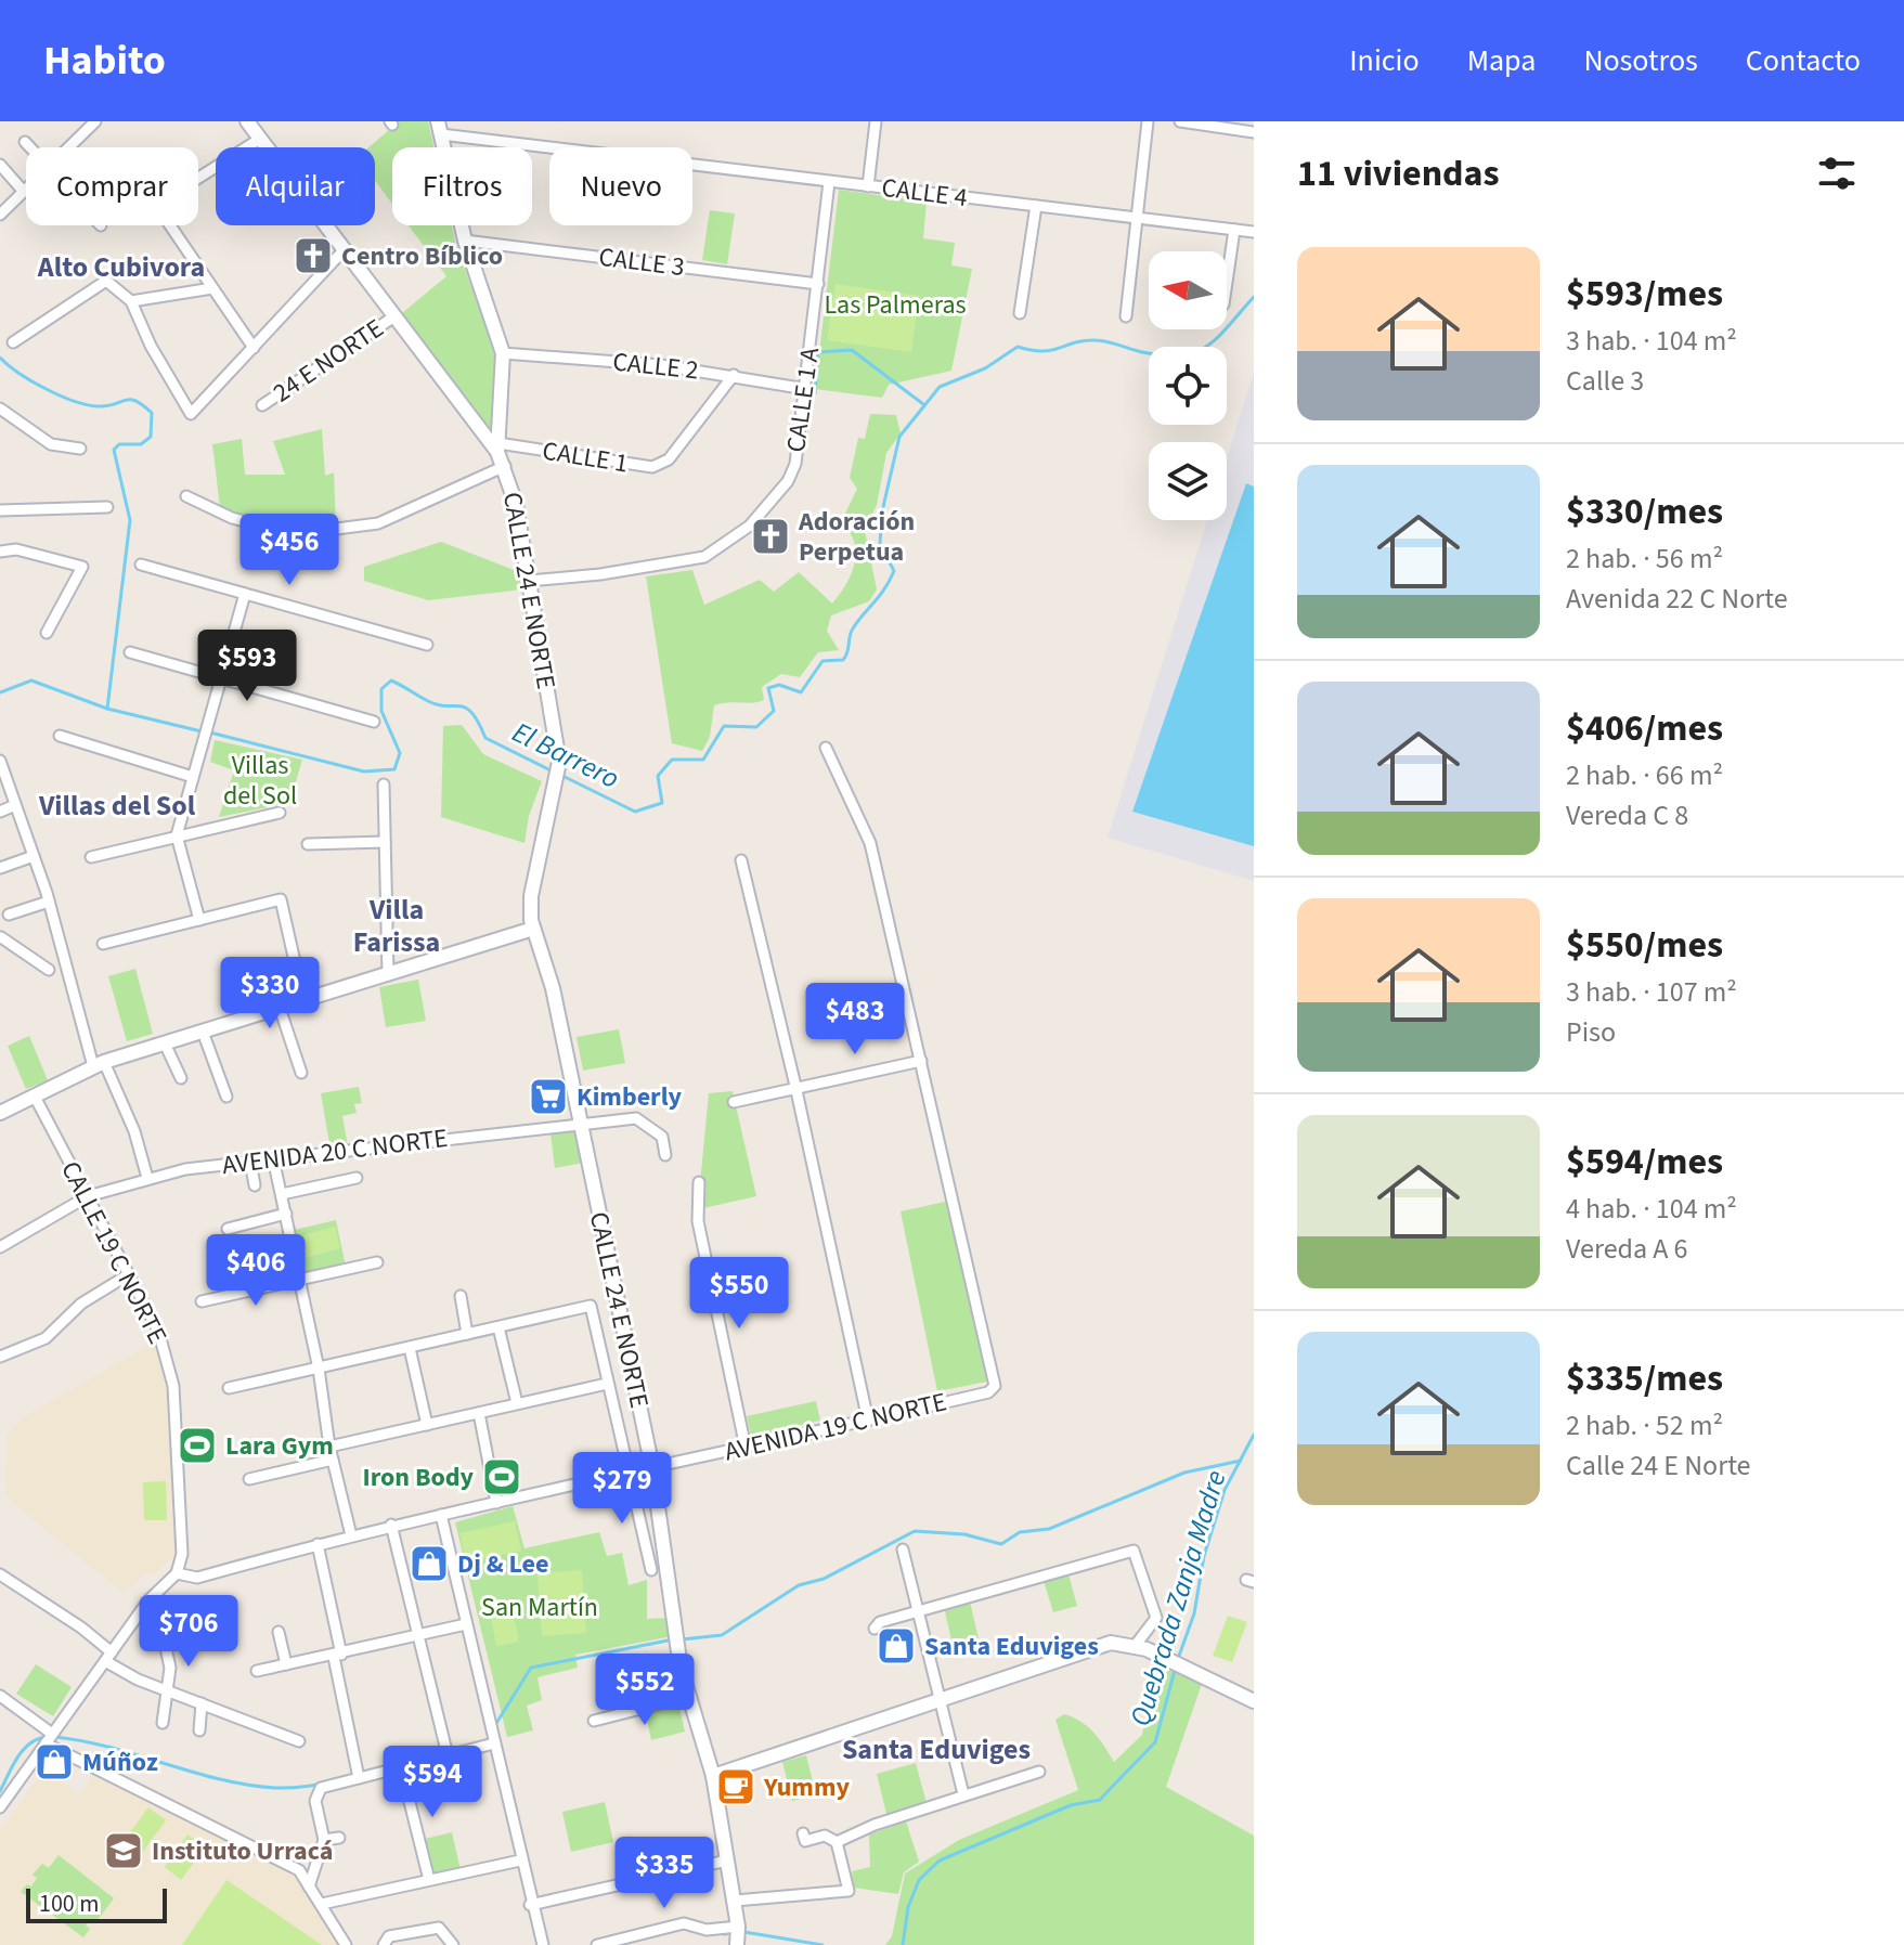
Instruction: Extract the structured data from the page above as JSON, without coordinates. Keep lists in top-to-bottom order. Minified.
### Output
{"streets":{"main road":["CALLE 24 E NORTE"],"street":["CALLE 4","CALLE 3","24 E NORTE","CALLE 2","CALLE 1 A","CALLE 1","AVENIDA 20 C NORTE","CALLE 19 C NORTE","AVENIDA 19 C NORTE"]},"crossings":[["CALLE 4","CALLE 1 A"],["CALLE 3","CALLE 1 A"],["CALLE 2","CALLE 1 A"],["CALLE 2","CALLE 1"],["CALLE 1 A","CALLE 24 E NORTE"],["CALLE 1","CALLE 24 E NORTE"],["CALLE 24 E NORTE","AVENIDA 20 C NORTE"],["CALLE 24 E NORTE","AVENIDA 19 C NORTE"],["AVENIDA 20 C NORTE","CALLE 19 C NORTE"],["CALLE 19 C NORTE","AVENIDA 19 C NORTE"]],"districts":["Alto Cubivora","Villas del Sol","Villa Farissa","Santa Eduviges"],"water":["El Barrero","Quebrada Zanja Madre"],"parks":["Las Palmeras","Villas del Sol","San Martín"],"places":{"church":["Centro Bíblico","Adoración Perpetua"],"supermarket":["Kimberly"],"sports":["Lara Gym","Iron Body"],"shop":["Dj & Lee","Santa Eduviges","Múñoz"],"cafe":["Yummy"],"school or university":["Instituto Urracá"]},"scale_bar":"100 m","north":"left","page":{"header":"Habito","nav":["Inicio","Mapa","Nosotros","Contacto"],"heading":"11 viviendas","chip":["Comprar","Alquilar","Filtros","Nuevo"],"list":[{"name":"$593/mes","note":"3 hab. · 104 m² · Calle 3"},{"name":"$330/mes","note":"2 hab. · 56 m² · Avenida 22 C Norte"},{"name":"$406/mes","note":"2 hab. · 66 m² · Vereda C 8"},{"name":"$550/mes","note":"3 hab. · 107 m² · Piso"},{"name":"$594/mes","note":"4 hab. · 104 m² · Vereda A 6"},{"name":"$335/mes","note":"2 hab. · 52 m² · Calle 24 E Norte"}],"price":["$456","$593","$330","$483","$406","$550","$279","$706","$552","$594","$335"],"scale":"100 m"}}
